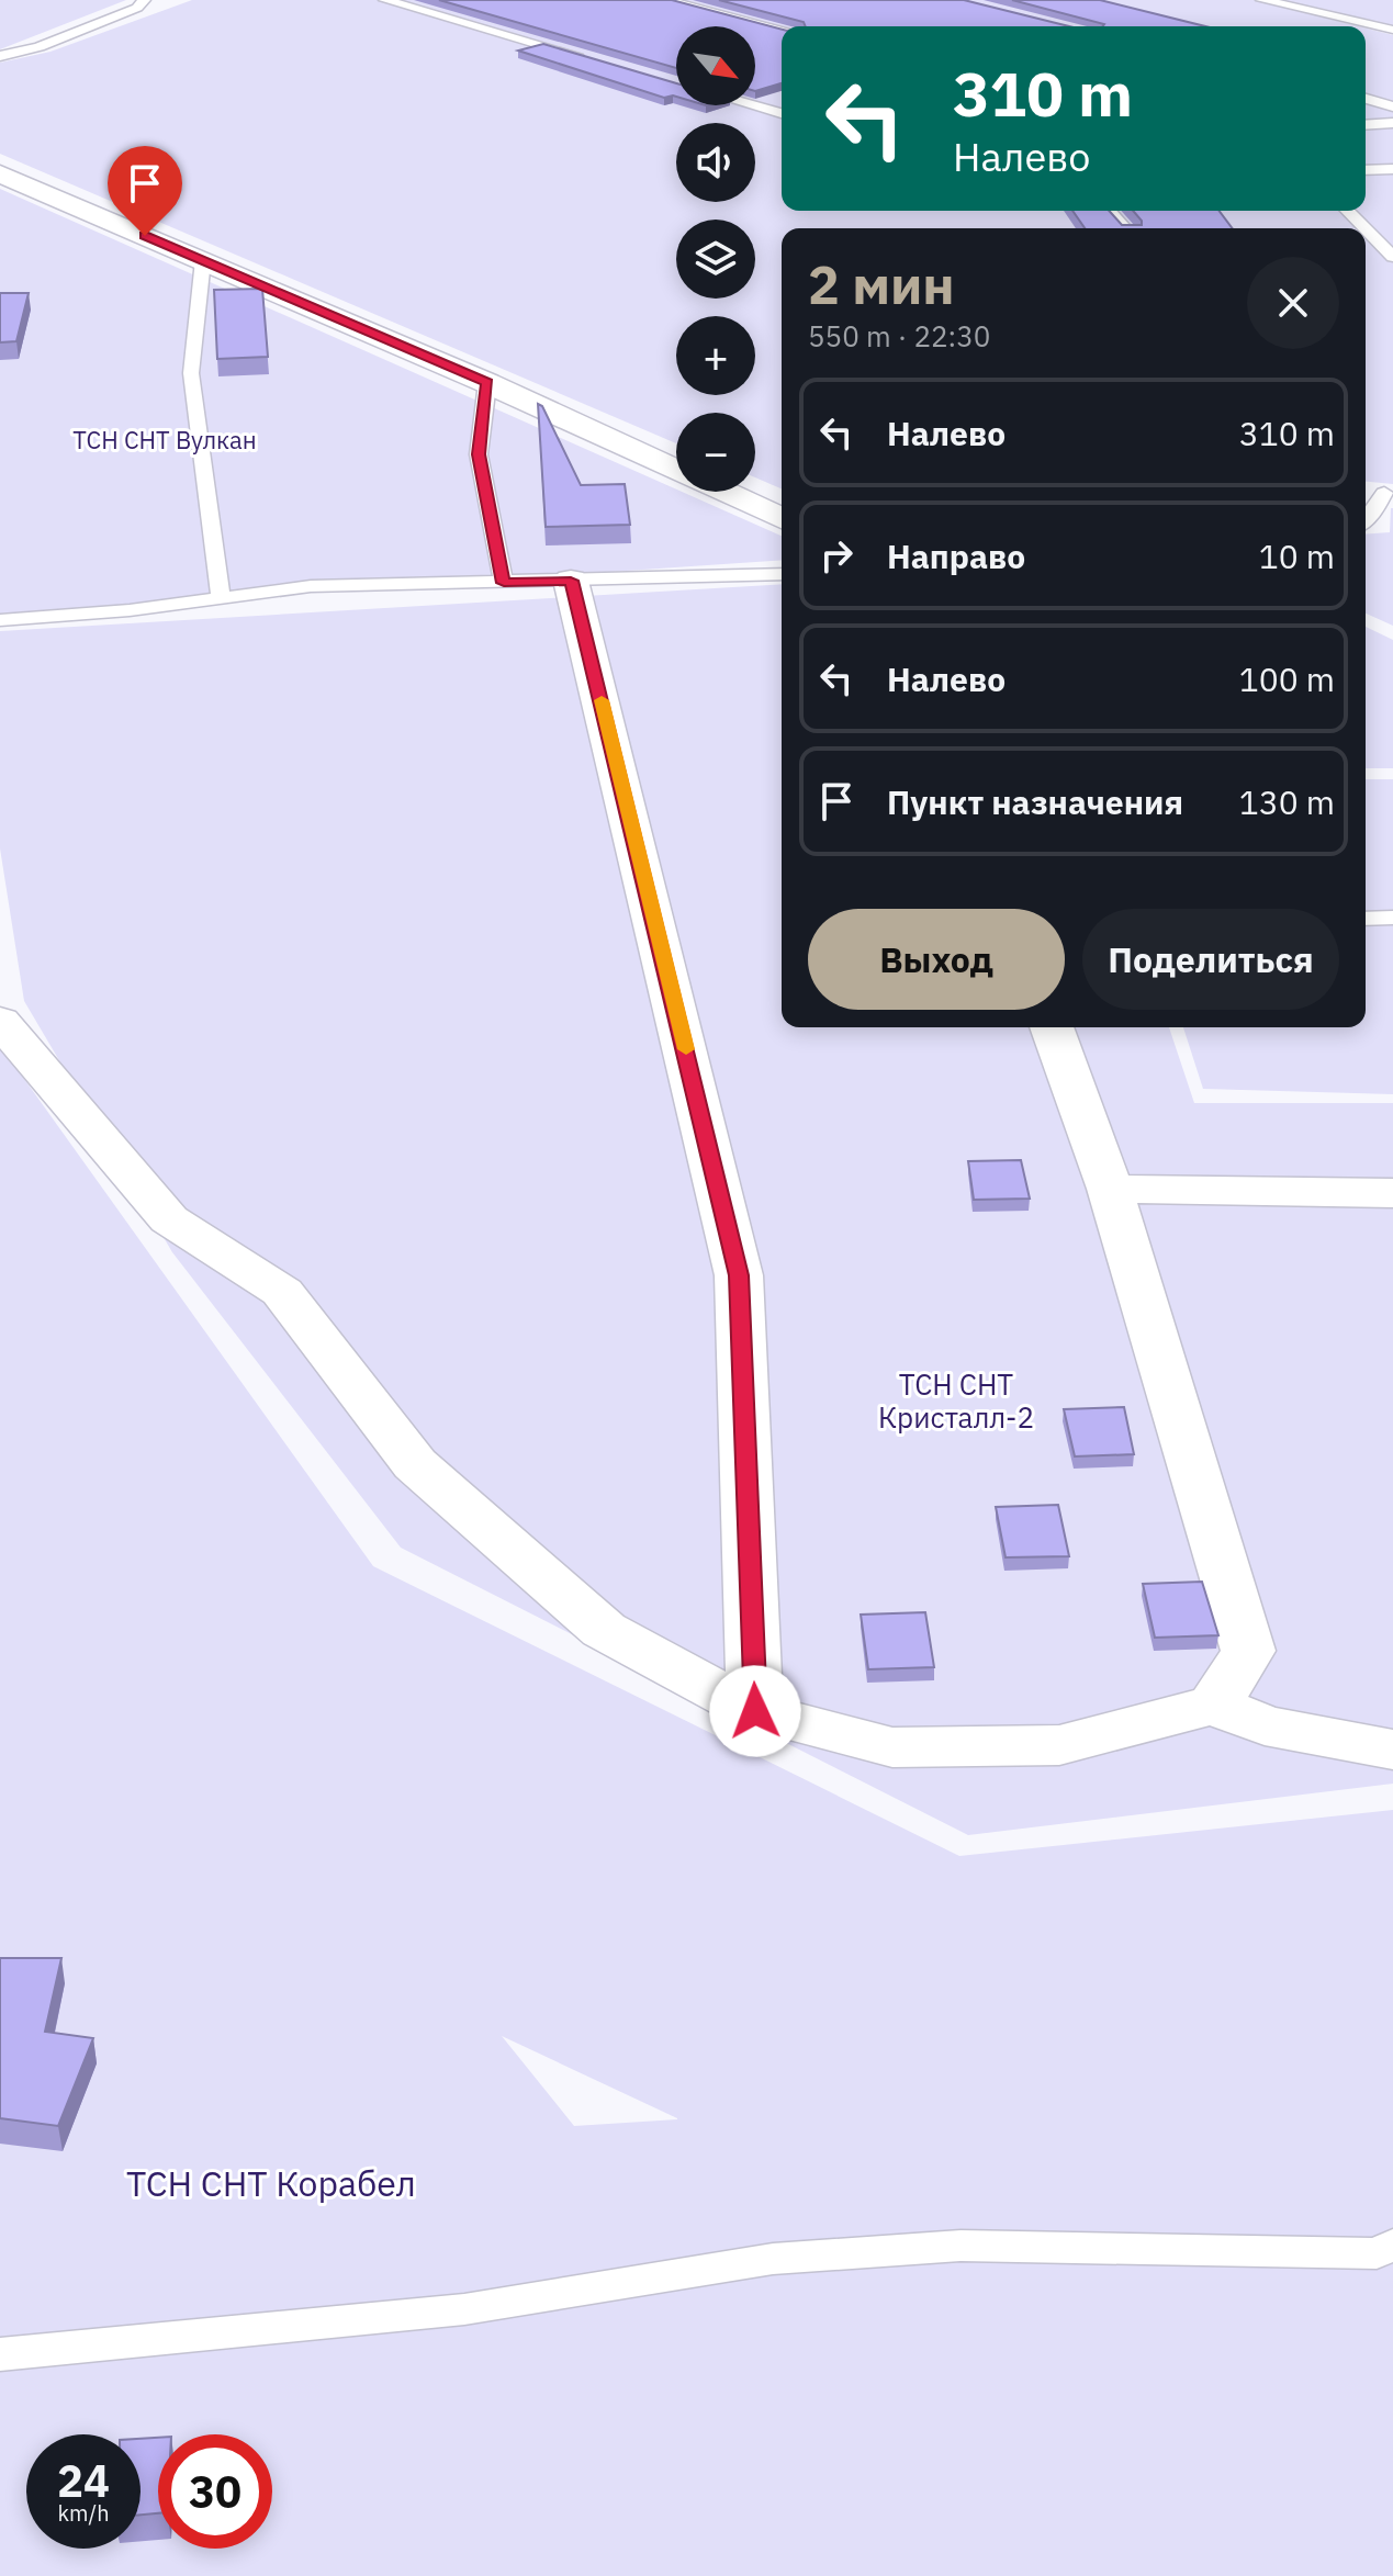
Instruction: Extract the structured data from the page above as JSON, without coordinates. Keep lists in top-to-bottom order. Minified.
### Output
{"parks":["ТСН СНТ Вулкан","ТСН СНТ Кристалл-2","ТСН СНТ Корабел"],"north":"bottom right","page":{"map_buttons":["+","−"],"turn":["310 m","Налево"],"heading":["2 мин","550 m · 22:30"],"list":[{"name":"Налево","value":"310 m"},{"name":"Направо","value":"10 m"},{"name":"Налево","value":"100 m"},{"name":"Пункт назначения","value":"130 m"}],"buttons":["Выход","Поделиться"],"speed":"24 km/h","limit":"30"}}
